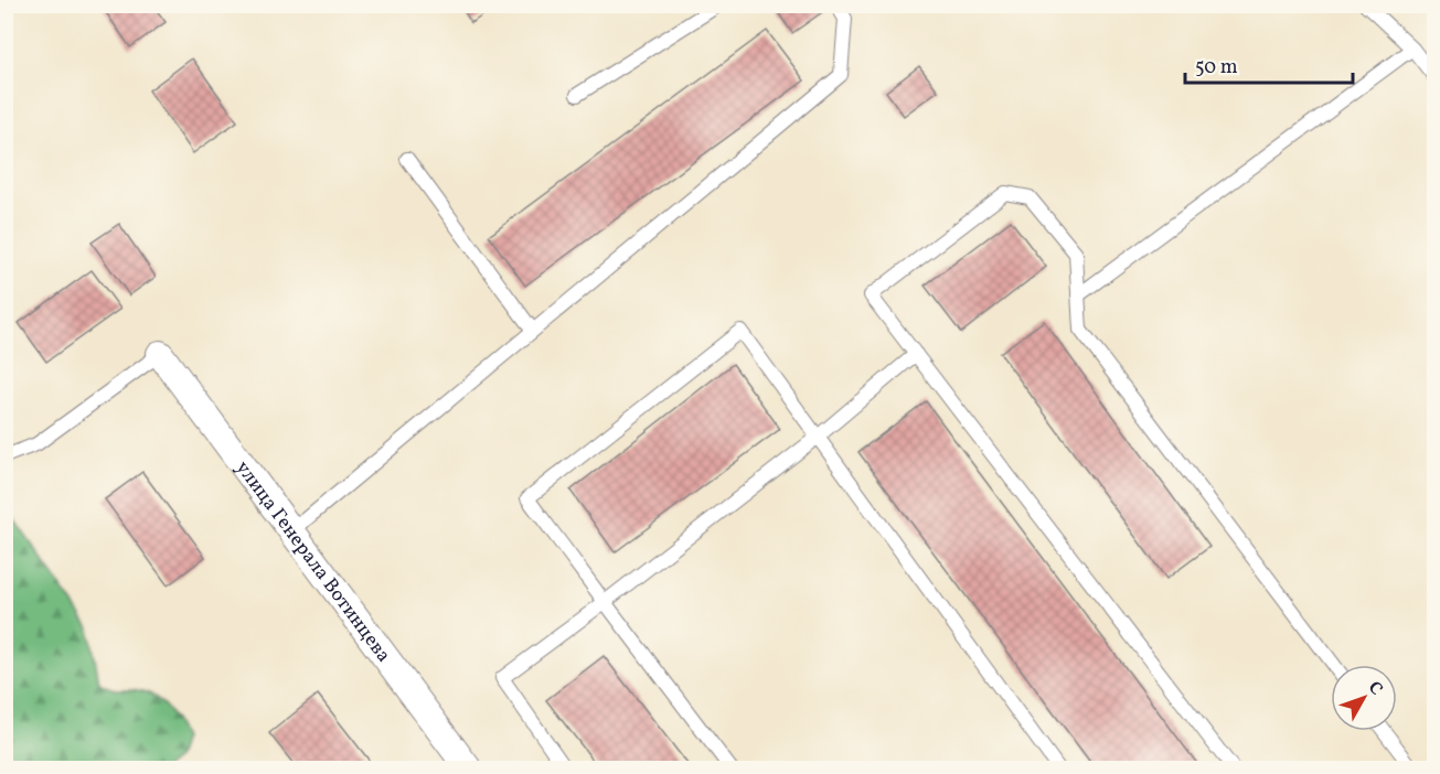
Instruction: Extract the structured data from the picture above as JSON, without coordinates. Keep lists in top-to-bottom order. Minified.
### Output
{"streets":{"street":["улица Генерала Вотинцева"]},"scale_bar":"50 m","north":"top right"}
